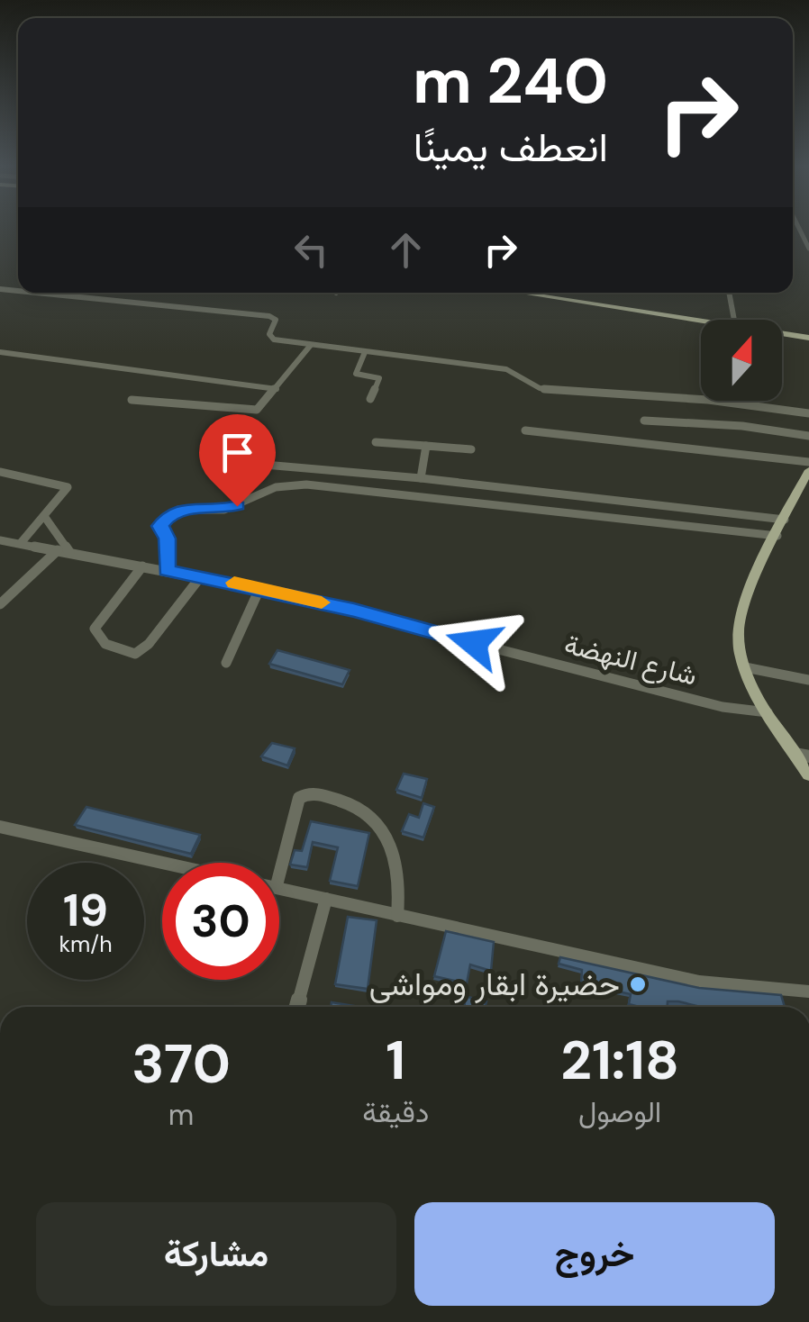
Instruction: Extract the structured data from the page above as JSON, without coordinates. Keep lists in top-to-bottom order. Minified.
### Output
{"streets":{"street":["شارع النهضة"]},"places":["حضيرة ابقار ومواشي"],"north":"top","page":{"turn":["240 m","انعطف يمينًا"],"speed":"19 km/h","limit":"30","eta":["21:18","الوصول","1","دقيقة","370","m"],"buttons":["خروج","مشاركة"]}}
